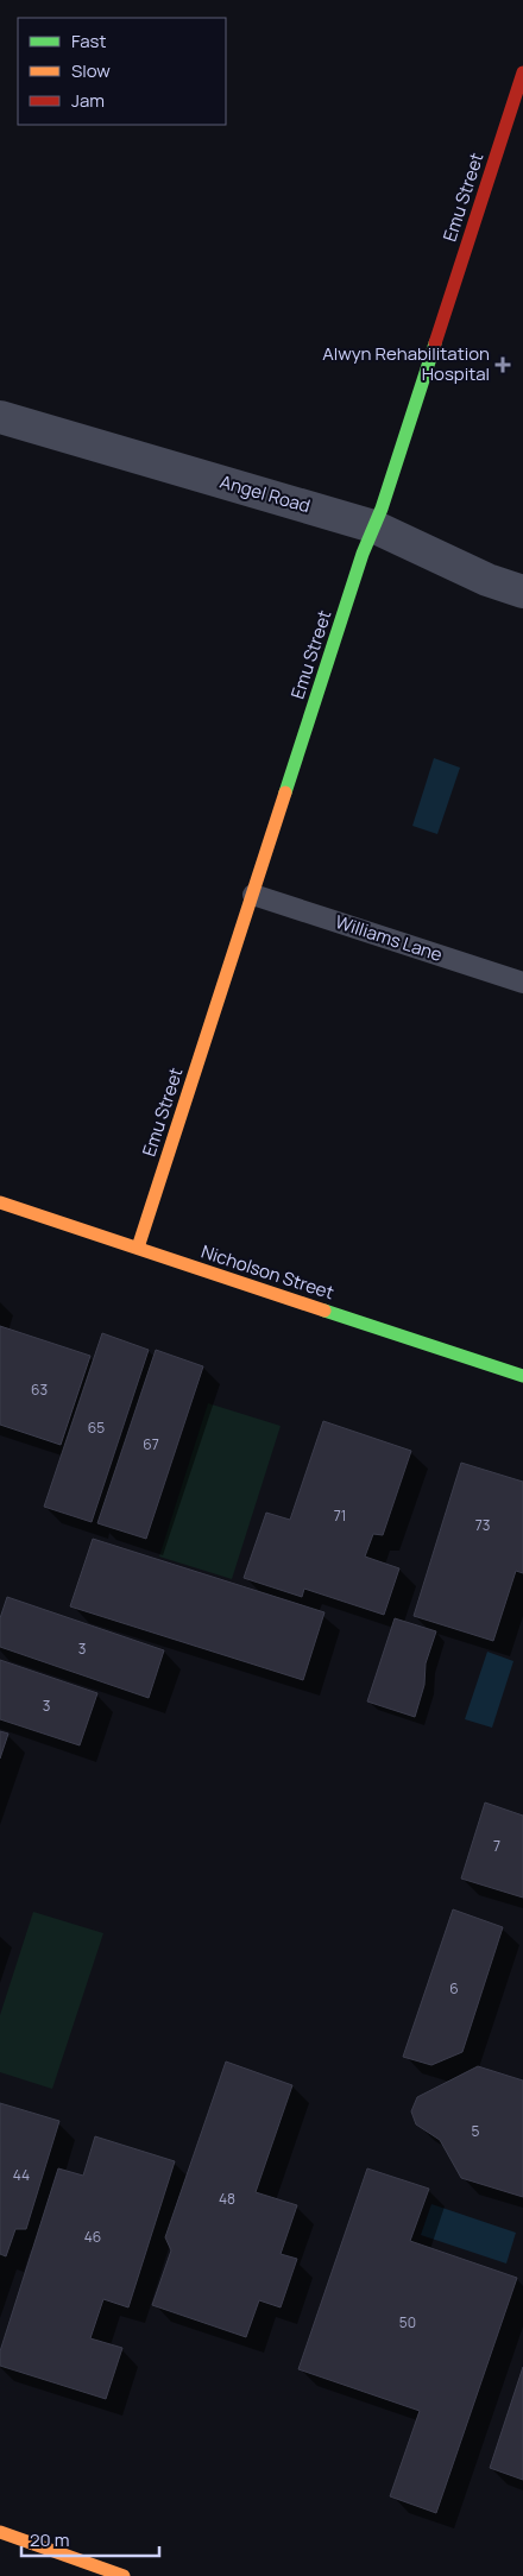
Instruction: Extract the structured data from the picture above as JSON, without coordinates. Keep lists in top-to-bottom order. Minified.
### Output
{"streets":{"street":["Emu Street","Angel Road","Nicholson Street"],"lane":["Williams Lane"]},"crossings":[["Emu Street","Angel Road"],["Emu Street","Williams Lane"],["Emu Street","Nicholson Street"]],"places":{"health":["Alwyn Rehabilitation Hospital"]},"house_numbers":["63","65","67","71","73","3","3","7","6","5","44","48","46","50"],"legend":["Fast","Slow","Jam"],"scale_bar":"20 m"}
